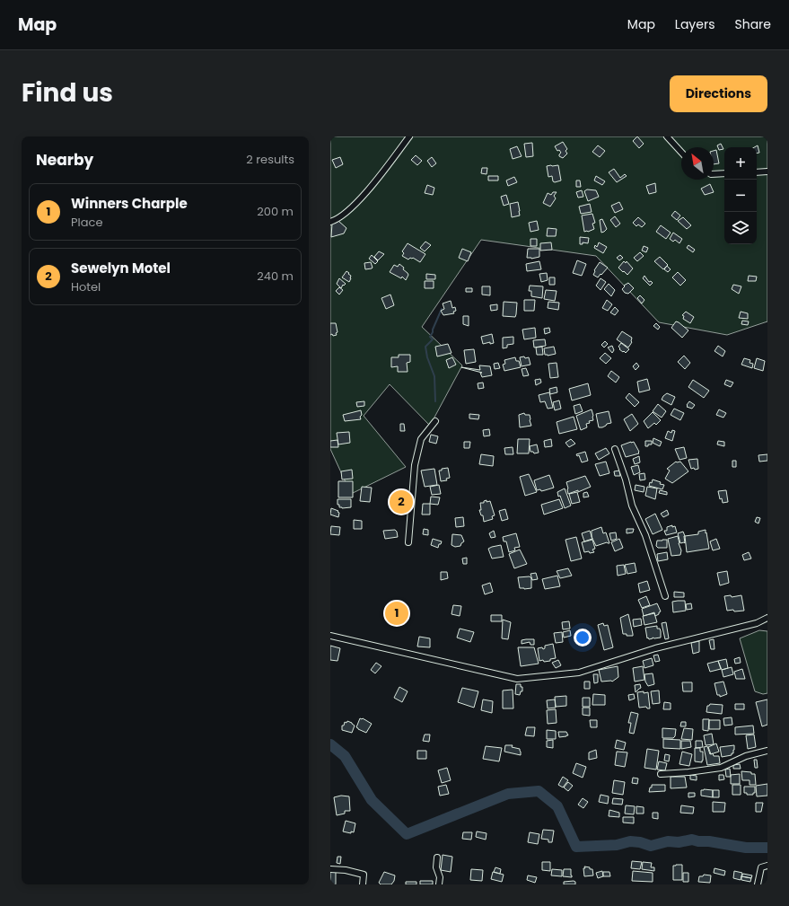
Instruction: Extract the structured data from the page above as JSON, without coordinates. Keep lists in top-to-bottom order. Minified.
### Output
{"north":"top left","page":{"header":"Map","nav":["Map","Layers","Share"],"title":"Find us","buttons":"Directions","heading":["Nearby","2 results"],"map_buttons":["+","−"],"list":[{"mark":"1","name":"Winners Charple","note":"Place","value":"200 m"},{"mark":"2","name":"Sewelyn Motel","note":"Hotel","value":"240 m"}],"pins":["2","1"]}}
